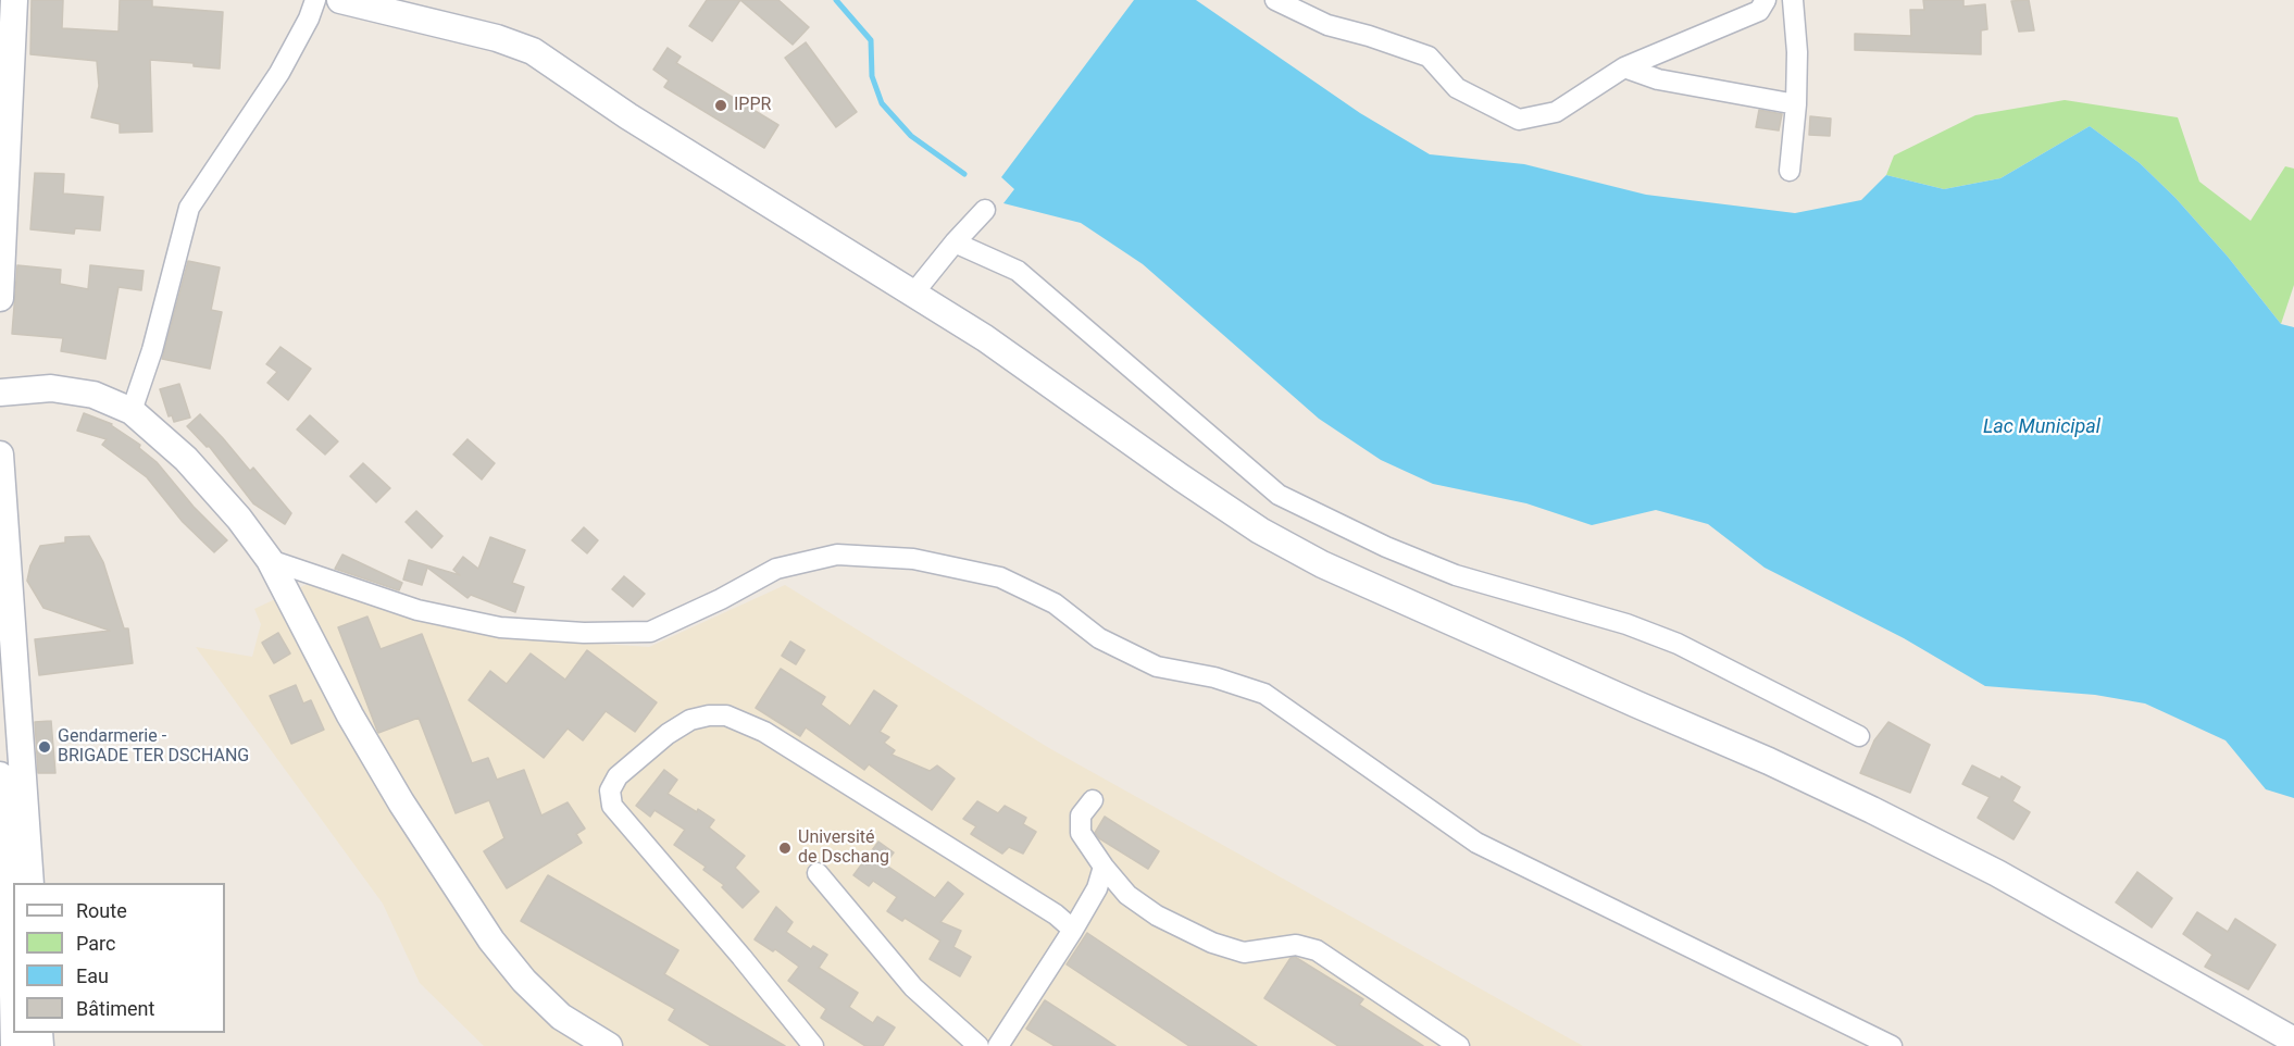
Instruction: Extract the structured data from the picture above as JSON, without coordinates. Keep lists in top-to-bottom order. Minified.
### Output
{"water":["Lac Municipal"],"places":["IPPR","Gendarmerie - BRIGADE TER DSCHANG","Université de Dschang"],"legend":["Route","Parc","Eau","Bâtiment"]}
